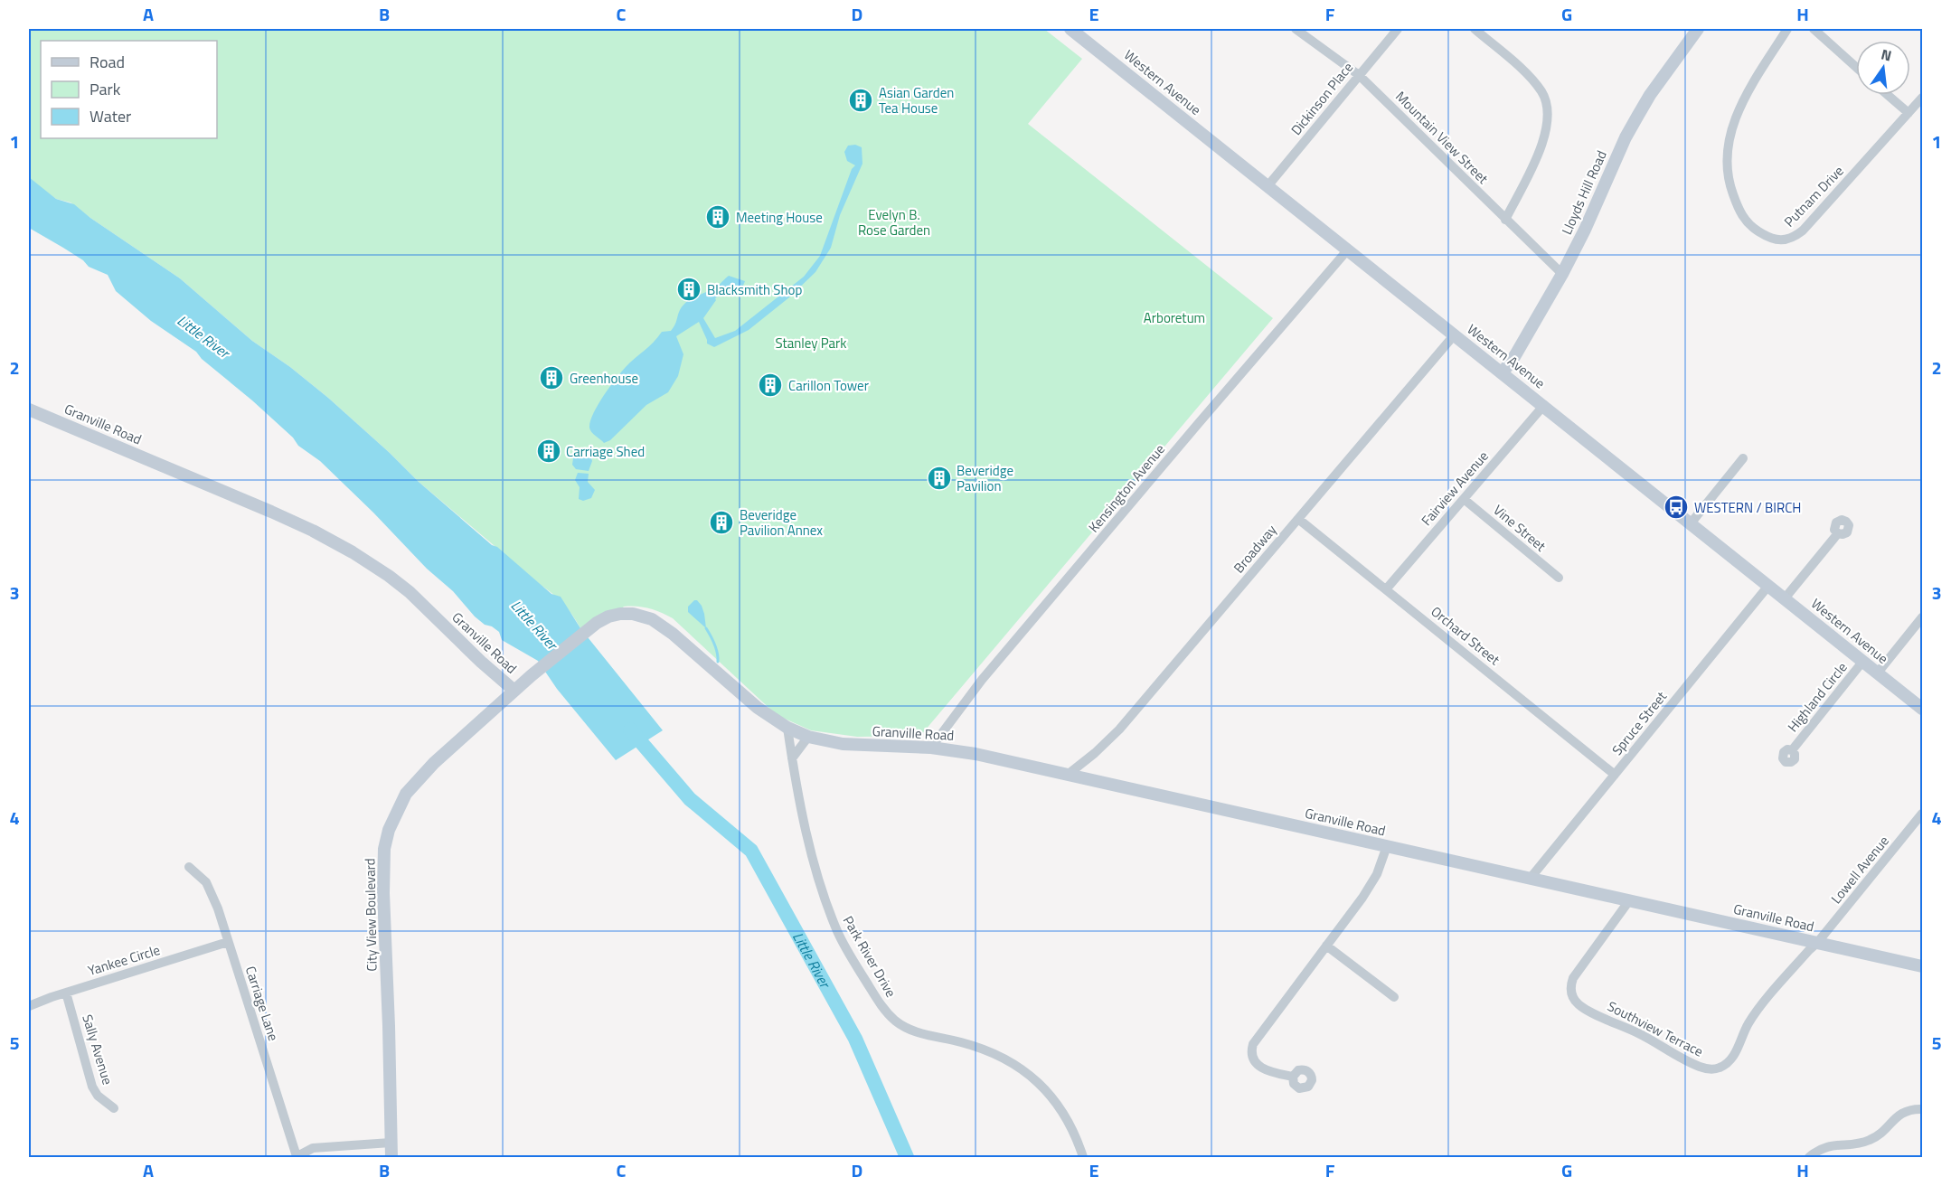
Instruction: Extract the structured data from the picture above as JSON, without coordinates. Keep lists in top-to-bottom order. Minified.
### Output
{"streets":{"street":["Western Avenue","Dickinson Place","Mountain View Street","Lloyds Hill Road","Putnam Drive","Granville Road","Kensington Avenue","Fairview Avenue","Vine Street","Broadway","Orchard Street","Highland Circle","Spruce Street","Lowell Avenue","City View Boulevard","Park River Drive","Yankee Circle","Carriage Lane","Southview Terrace","Sally Avenue"]},"crossings":[["Western Avenue","Dickinson Place"],["Western Avenue","Lloyds Hill Road"],["Western Avenue","Kensington Avenue"],["Western Avenue","Fairview Avenue"],["Western Avenue","Broadway"],["Western Avenue","Highland Circle"],["Western Avenue","Spruce Street"],["Dickinson Place","Mountain View Street"],["Mountain View Street","Lloyds Hill Road"],["Granville Road","Kensington Avenue"],["Granville Road","Broadway"],["Granville Road","Spruce Street"],["Granville Road","Lowell Avenue"],["Granville Road","City View Boulevard"],["Granville Road","Park River Drive"],["Granville Road","Southview Terrace"],["Fairview Avenue","Vine Street"],["Fairview Avenue","Orchard Street"],["Broadway","Orchard Street"],["Orchard Street","Spruce Street"],["Lowell Avenue","Southview Terrace"],["Yankee Circle","Carriage Lane"],["Yankee Circle","Sally Avenue"]],"water":["Little River"],"parks":["Evelyn B. Rose Garden","Arboretum","Stanley Park"],"places":{"building":["Asian Garden Tea House","Meeting House","Blacksmith Shop","Greenhouse","Carillon Tower","Carriage Shed","Beveridge Pavilion","Beveridge Pavilion Annex"],"bus stop":["WESTERN / BIRCH"]},"legend":["Road","Park","Water"],"north":"top","grid":{"columns":["A","B","C","D","E","F","G","H"],"rows":["1","2","3","4","5"]}}
